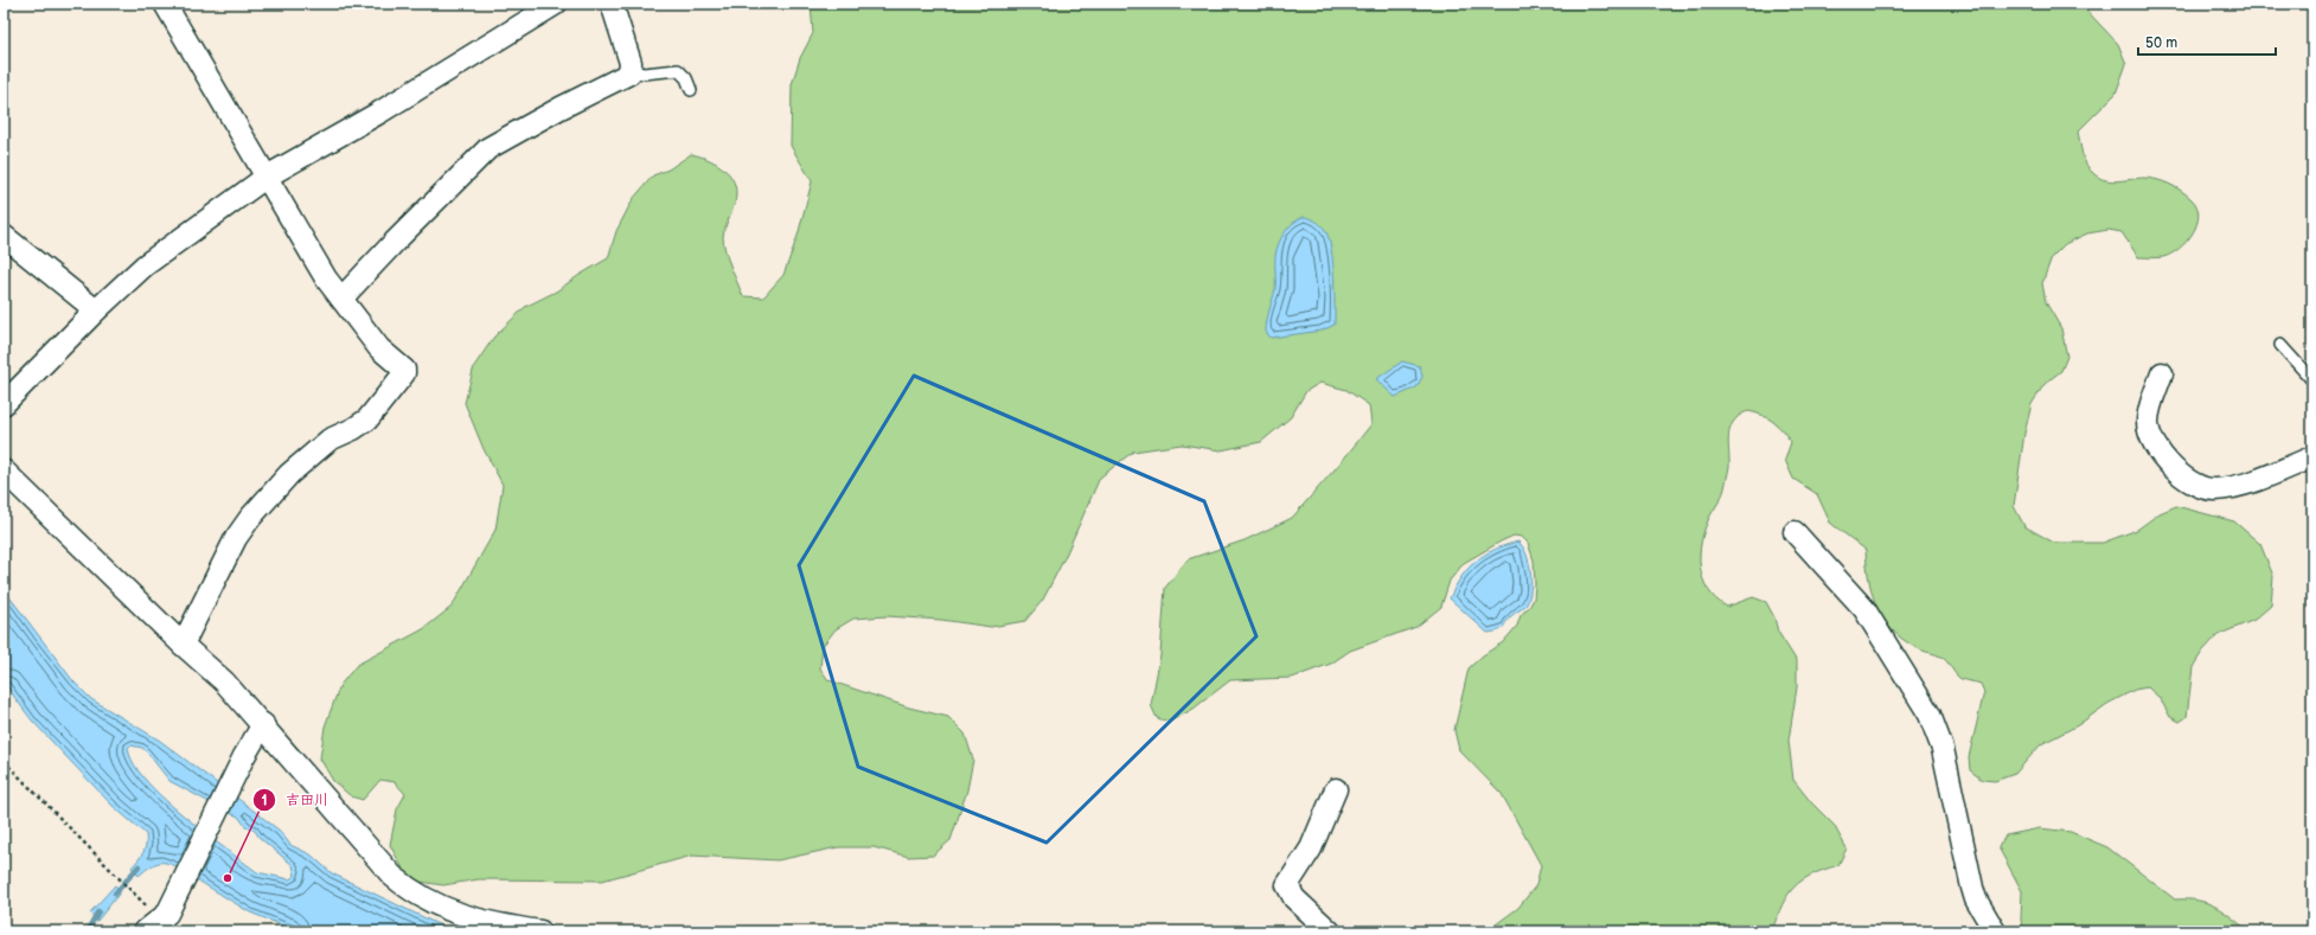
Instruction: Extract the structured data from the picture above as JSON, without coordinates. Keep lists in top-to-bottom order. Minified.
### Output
{"places":["吉田川"],"scale_bar":"50 m"}
